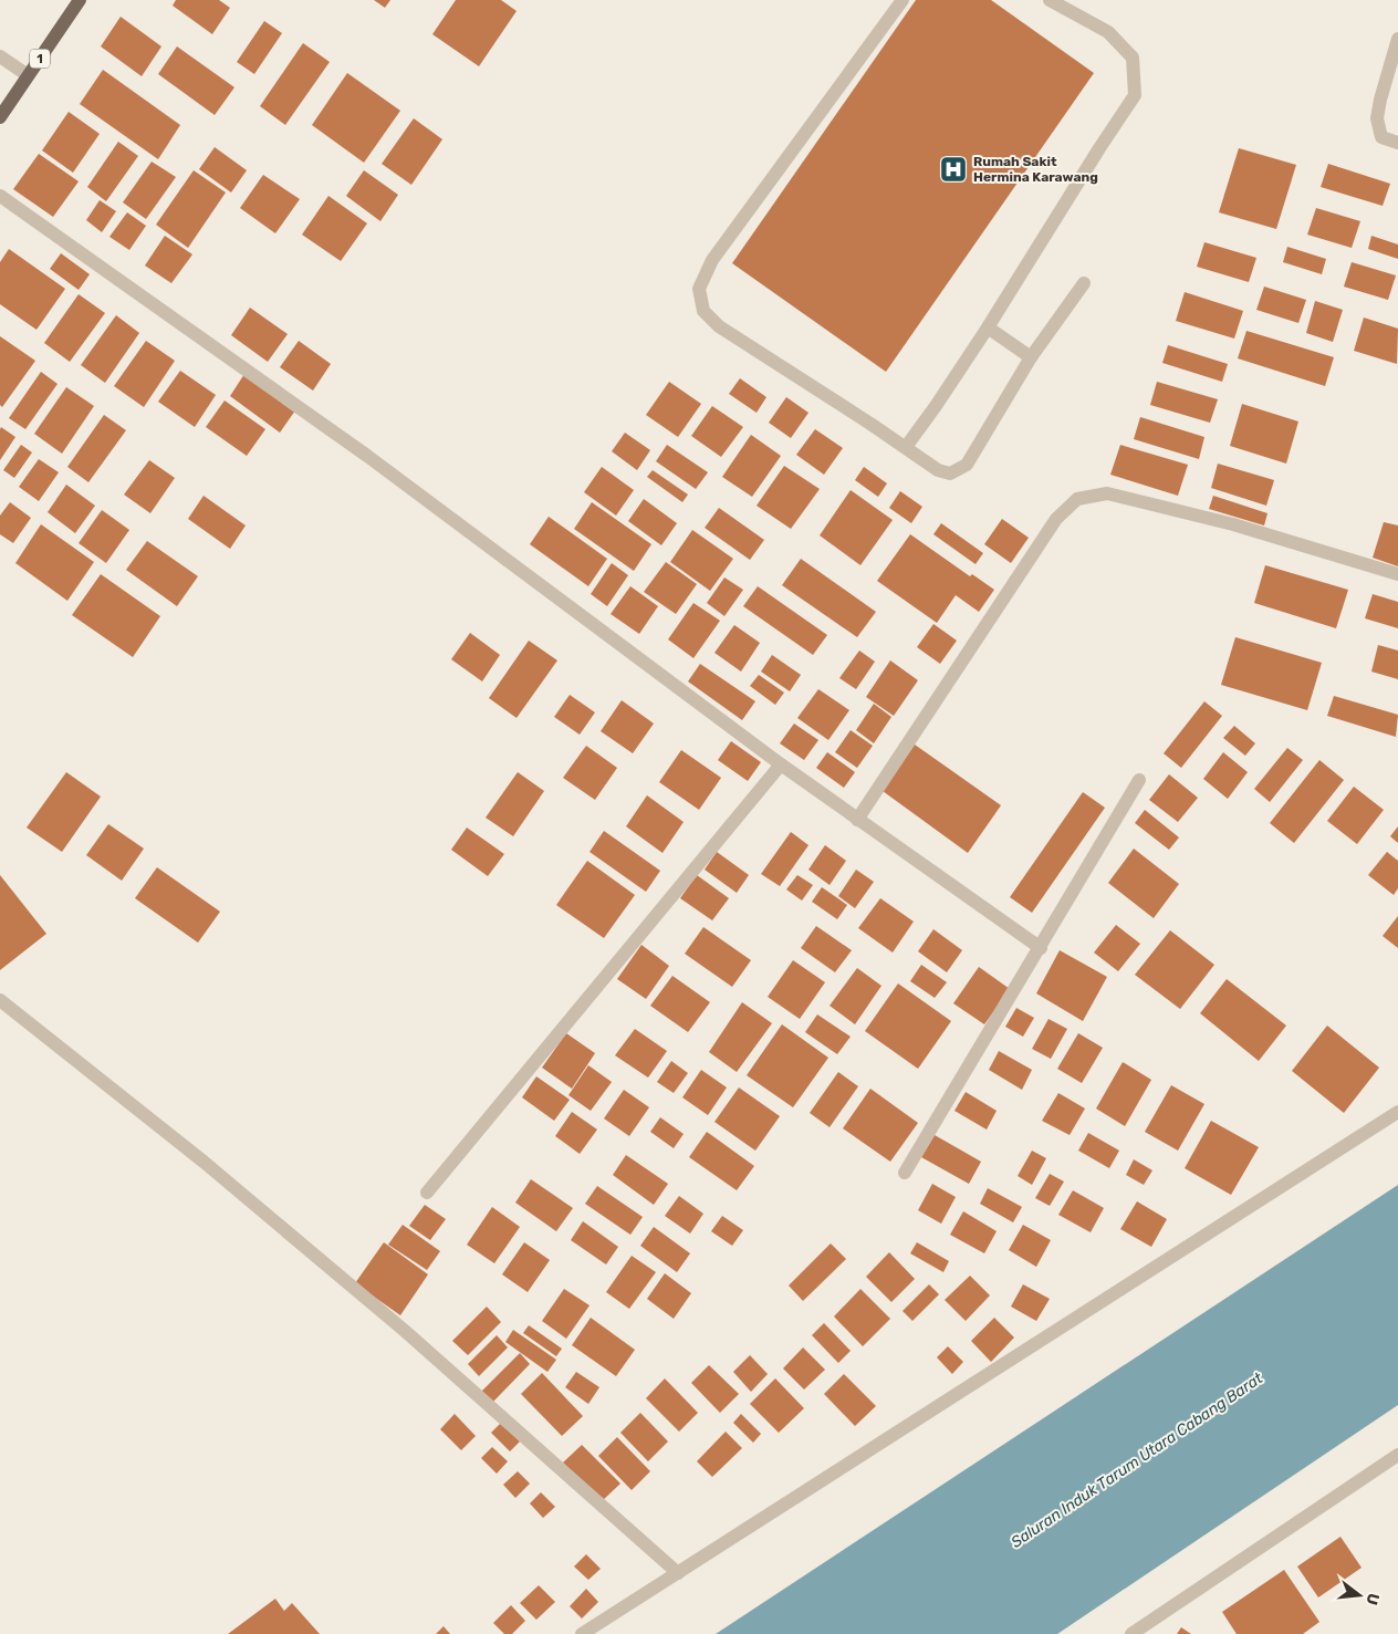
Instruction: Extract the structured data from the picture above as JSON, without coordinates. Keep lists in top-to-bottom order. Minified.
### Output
{"streets":{"main road":["1"]},"water":["Saluran Induk Tarum Utara Cabang Barat"],"places":{"hospital":["Rumah Sakit Hermina Karawang"]},"north":"right"}
